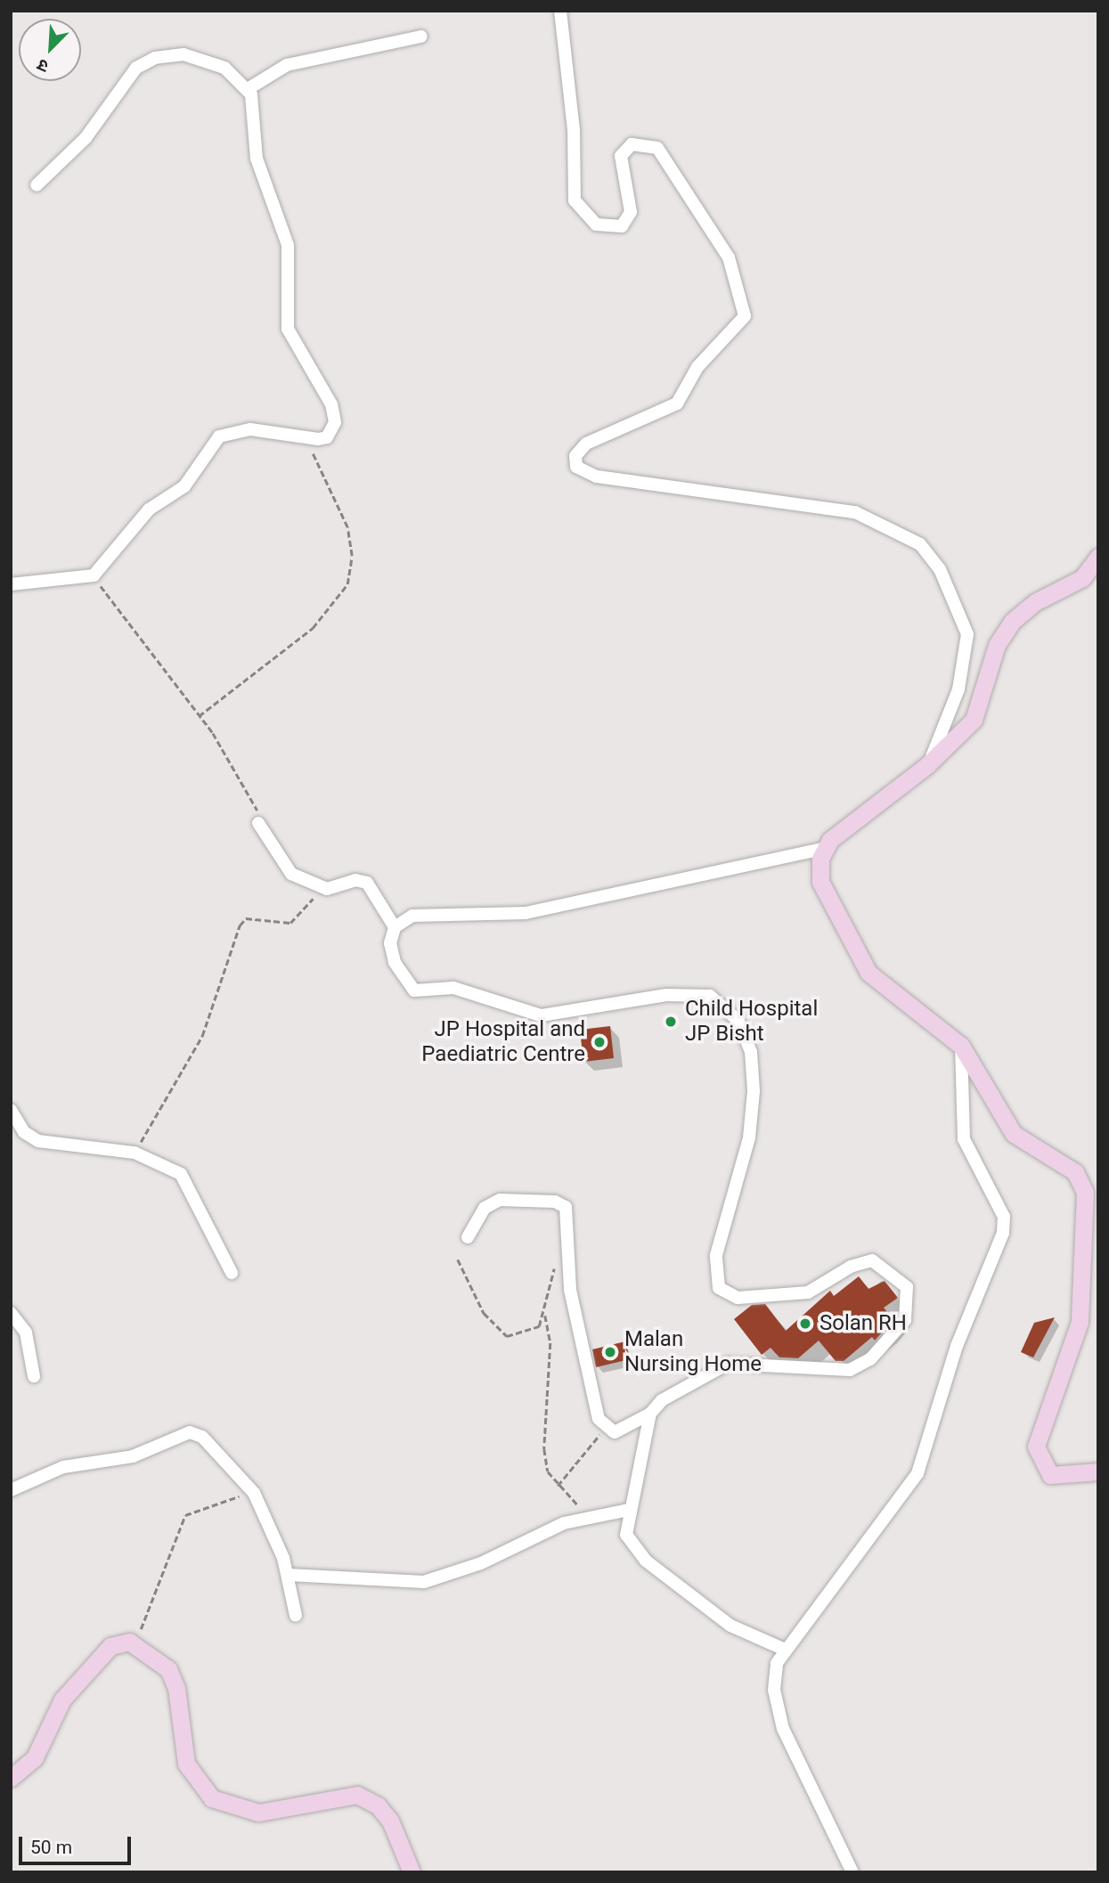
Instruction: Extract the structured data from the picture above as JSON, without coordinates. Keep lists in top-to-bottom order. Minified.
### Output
{"places":["Child Hospital JP Bisht","JP Hospital and Paediatric Centre","Solan RH","Malan Nursing Home"],"scale_bar":"50 m","north":"bottom left"}
